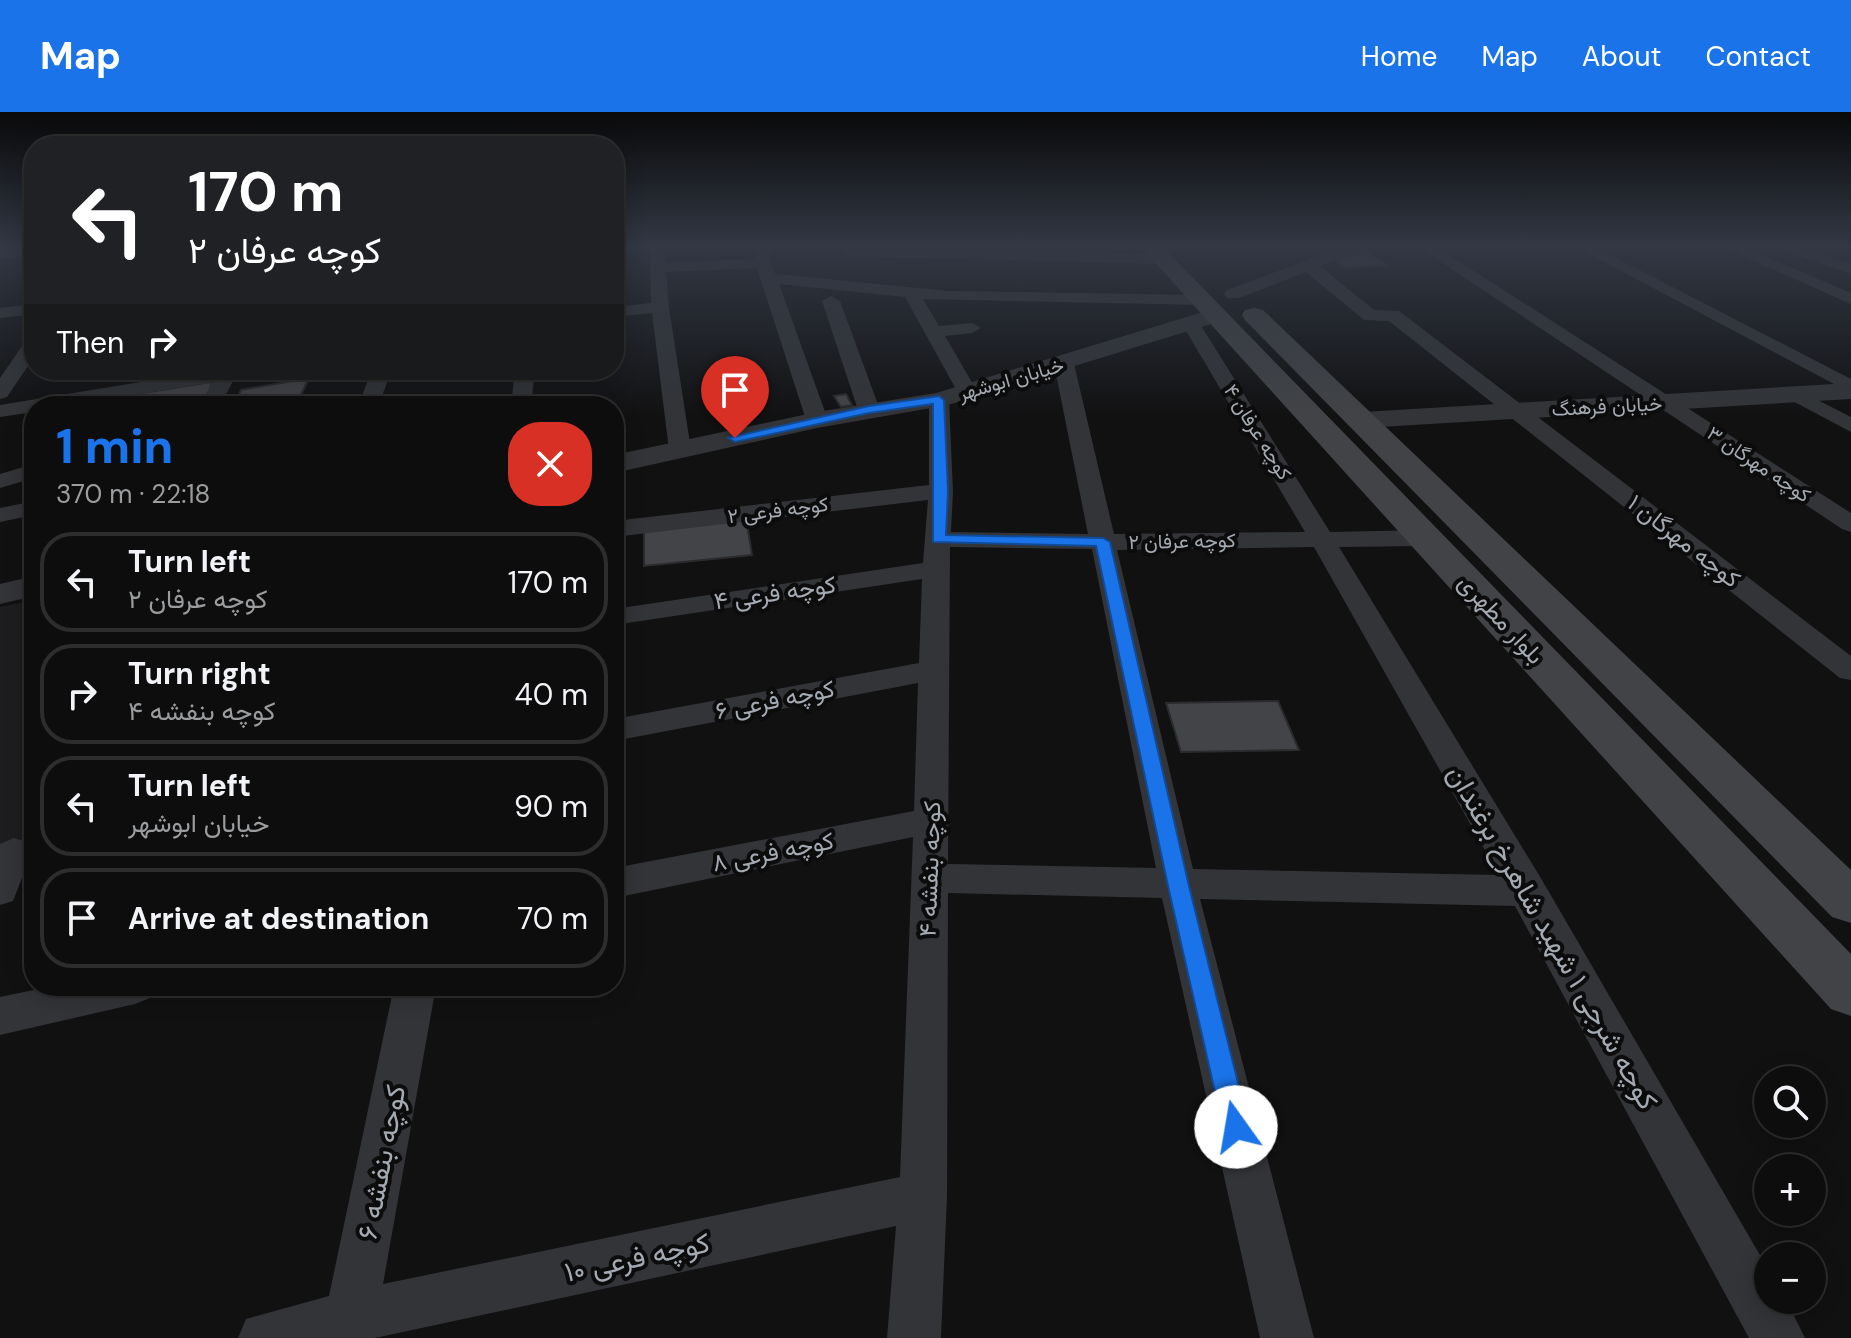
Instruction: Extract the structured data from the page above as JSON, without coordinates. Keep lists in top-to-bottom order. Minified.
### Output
{"streets":{"main road":["بلوار مطهری"],"street":["خیابان ابوشهر","خیابان فرهنگ","کوچه عرفان ۴","کوچه مهرگان ۳","کوچه فرعی ۲","کوچه عرفان ۲","کوچه مهرگان ۱","کوچه فرعی ۴","کوچه فرعی ۶","کوچه فرعی ۸","کوچه بنفشه ۴","کوچه شرجی ۱ شهید شاهرخ برغندان","کوچه بنفشه ۶","کوچه فرعی ۱۰"]},"crossings":[["خیابان ابوشهر","کوچه عرفان ۴"],["خیابان ابوشهر","بلوار مطهری"],["خیابان ابوشهر","کوچه بنفشه ۴"],["خیابان فرهنگ","کوچه مهرگان ۳"],["خیابان فرهنگ","کوچه مهرگان ۱"],["خیابان فرهنگ","بلوار مطهری"],["کوچه عرفان ۴","کوچه عرفان ۲"],["کوچه عرفان ۴","بلوار مطهری"],["کوچه عرفان ۴","کوچه شرجی ۱ شهید شاهرخ برغندان"],["کوچه فرعی ۲","کوچه بنفشه ۴"],["کوچه عرفان ۲","بلوار مطهری"],["کوچه عرفان ۲","کوچه بنفشه ۴"],["کوچه عرفان ۲","کوچه شرجی ۱ شهید شاهرخ برغندان"],["کوچه فرعی ۴","کوچه بنفشه ۴"],["کوچه فرعی ۶","کوچه بنفشه ۴"],["کوچه فرعی ۸","کوچه بنفشه ۴"],["کوچه بنفشه ۴","کوچه فرعی ۱۰"],["کوچه بنفشه ۶","کوچه فرعی ۱۰"]],"page":{"header":"Map","nav":["Home","Map","About","Contact"],"turn":["170 m","کوچه عرفان ۲"],"then":"Then","heading":["1 min","370 m · 22:18"],"list":[{"name":"Turn left","note":"کوچه عرفان ۲","value":"170 m"},{"name":"Turn right","note":"کوچه بنفشه ۴","value":"40 m"},{"name":"Turn left","note":"خیابان ابوشهر","value":"90 m"},{"name":"Arrive at destination","value":"70 m"}],"map_buttons":["+","−"]}}
